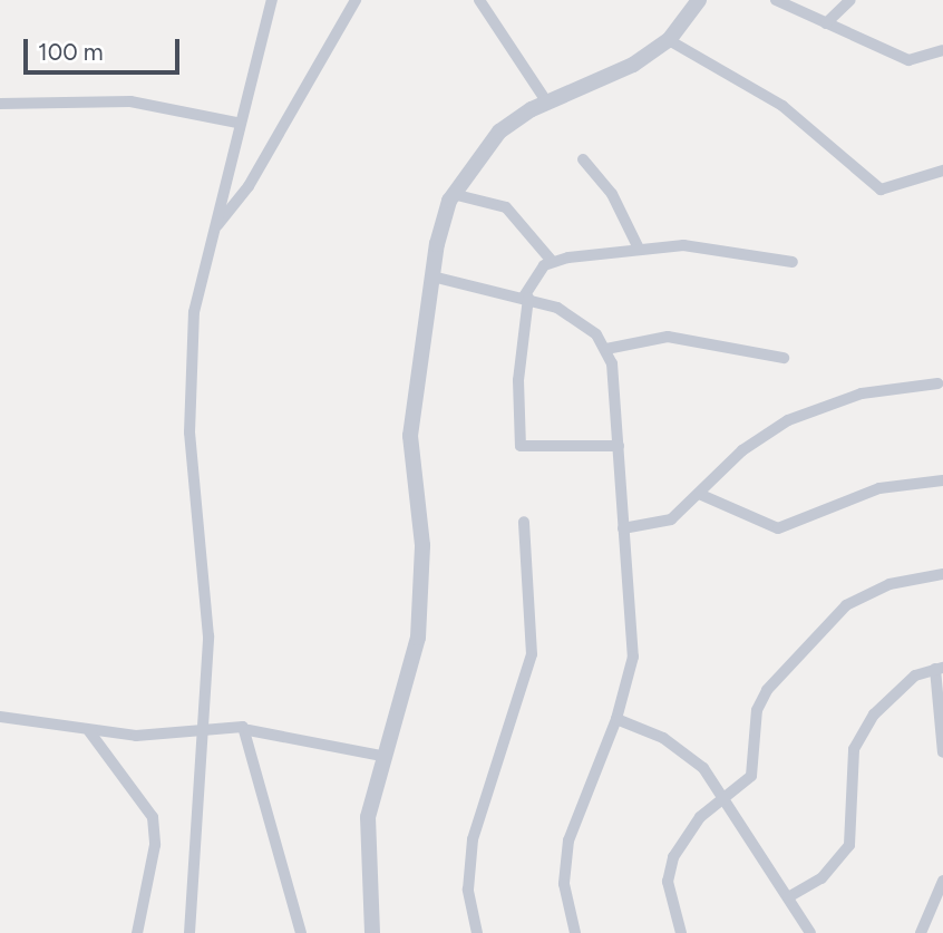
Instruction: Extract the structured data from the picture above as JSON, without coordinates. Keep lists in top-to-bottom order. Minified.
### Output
{"scale_bar":"100 m"}
